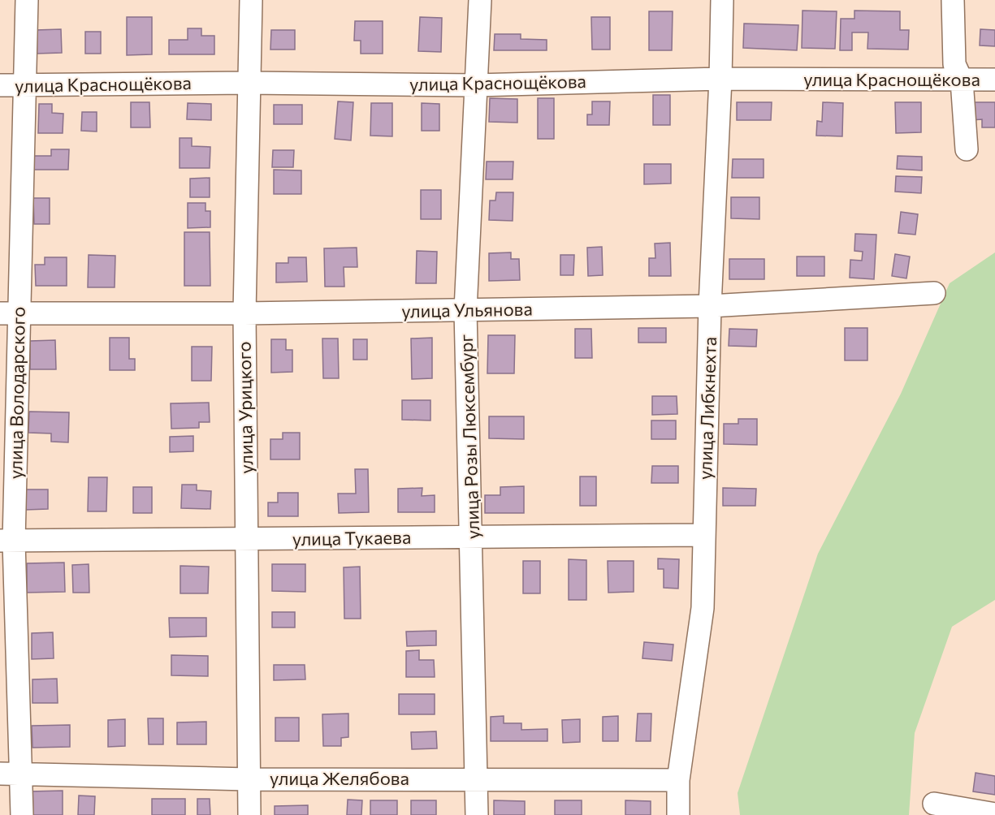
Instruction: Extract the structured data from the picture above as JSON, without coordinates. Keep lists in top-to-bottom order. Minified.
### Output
{"streets":{"street":["улица Краснощёкова","улица Ульянова","улица Володарского","улица Урицкого","улица Либкнехта","улица Розы Люксембург","улица Тукаева","улица Желябова"]},"crossings":[["улица Краснощёкова","улица Володарского"],["улица Краснощёкова","улица Урицкого"],["улица Краснощёкова","улица Либкнехта"],["улица Краснощёкова","улица Розы Люксембург"],["улица Ульянова","улица Володарского"],["улица Ульянова","улица Урицкого"],["улица Ульянова","улица Либкнехта"],["улица Ульянова","улица Розы Люксембург"],["улица Володарского","улица Тукаева"],["улица Володарского","улица Желябова"],["улица Урицкого","улица Тукаева"],["улица Урицкого","улица Желябова"],["улица Либкнехта","улица Тукаева"],["улица Либкнехта","улица Желябова"],["улица Розы Люксембург","улица Тукаева"],["улица Розы Люксембург","улица Желябова"]]}
